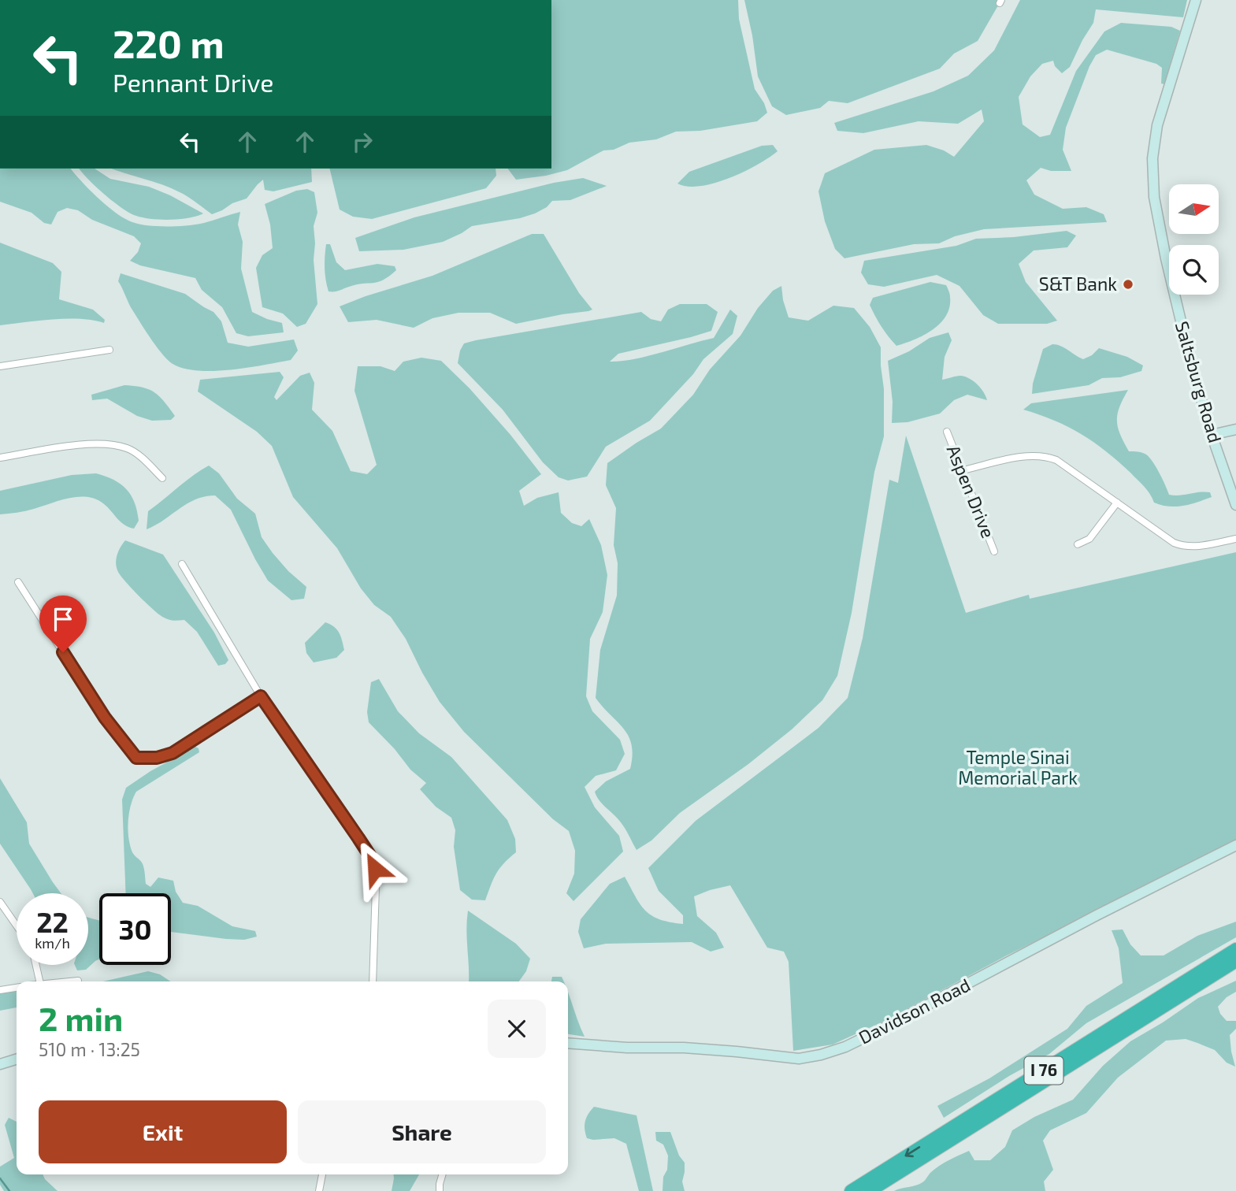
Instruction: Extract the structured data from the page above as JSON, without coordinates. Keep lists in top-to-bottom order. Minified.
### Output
{"streets":{"highway":["I 76"],"street":["Saltsburg Road","Aspen Drive","Davidson Road"]},"parks":["Temple Sinai Memorial Park"],"places":["S&T Bank"],"north":"right","page":{"turn":["220 m","Pennant Drive"],"speed":"22 km/h","limit":"30","heading":["2 min","510 m · 13:25"],"buttons":["Exit","Share"]}}
